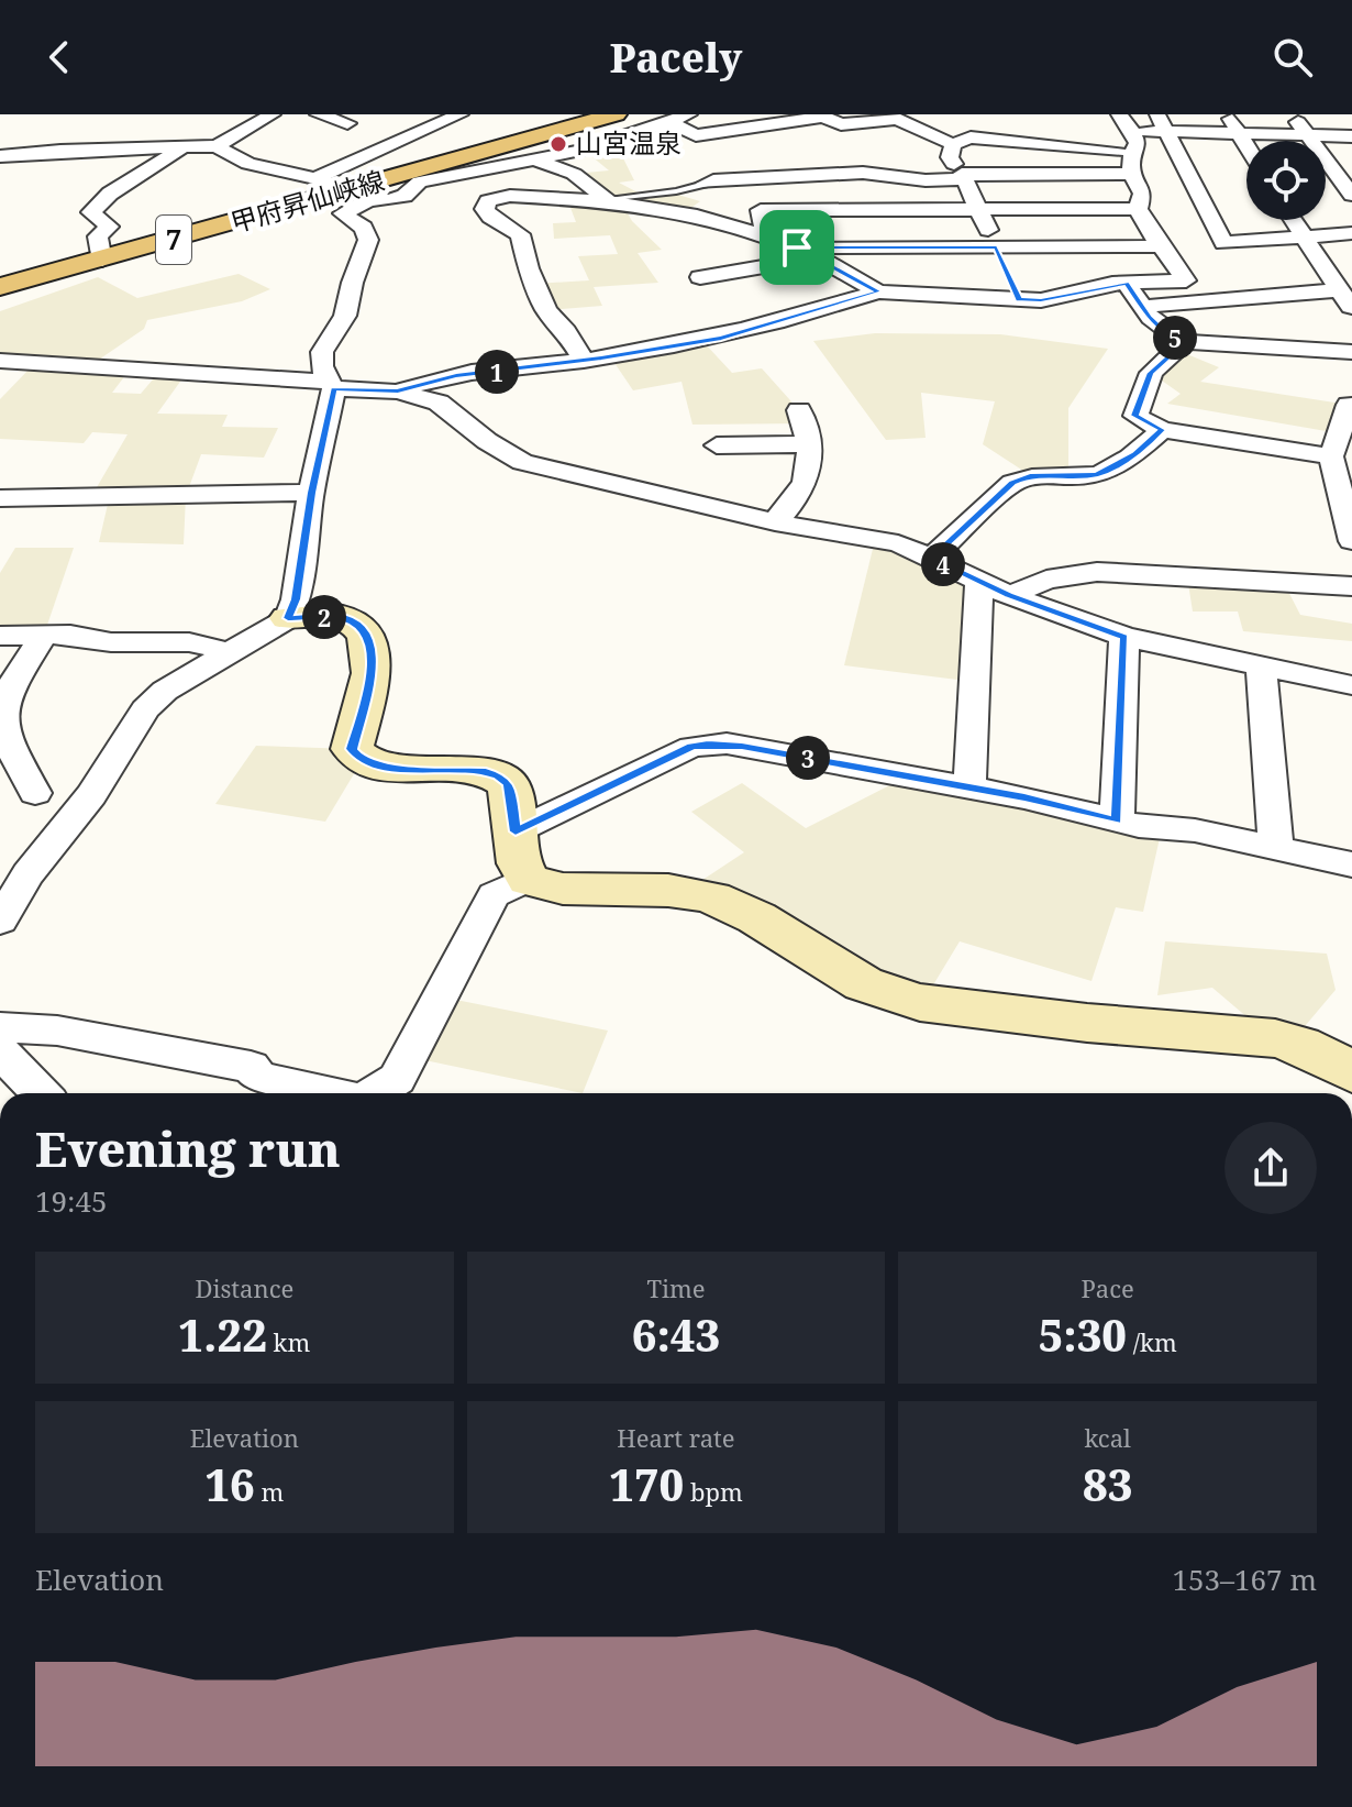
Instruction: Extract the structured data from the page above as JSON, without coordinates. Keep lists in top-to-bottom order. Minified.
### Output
{"streets":{"main road":["甲府昇仙峡線","7"]},"places":["山宮温泉"],"page":{"header":"Pacely","pins":["5","1","4","2","3"],"heading":["Evening run","19:45"],"stats":[["Distance","1.22 km"],["Time","6:43"],["Pace","5:30 /km"],["Elevation","16 m"],["Heart rate","170 bpm"],["kcal","83"]],"chart":["Elevation","153–167 m"]}}
